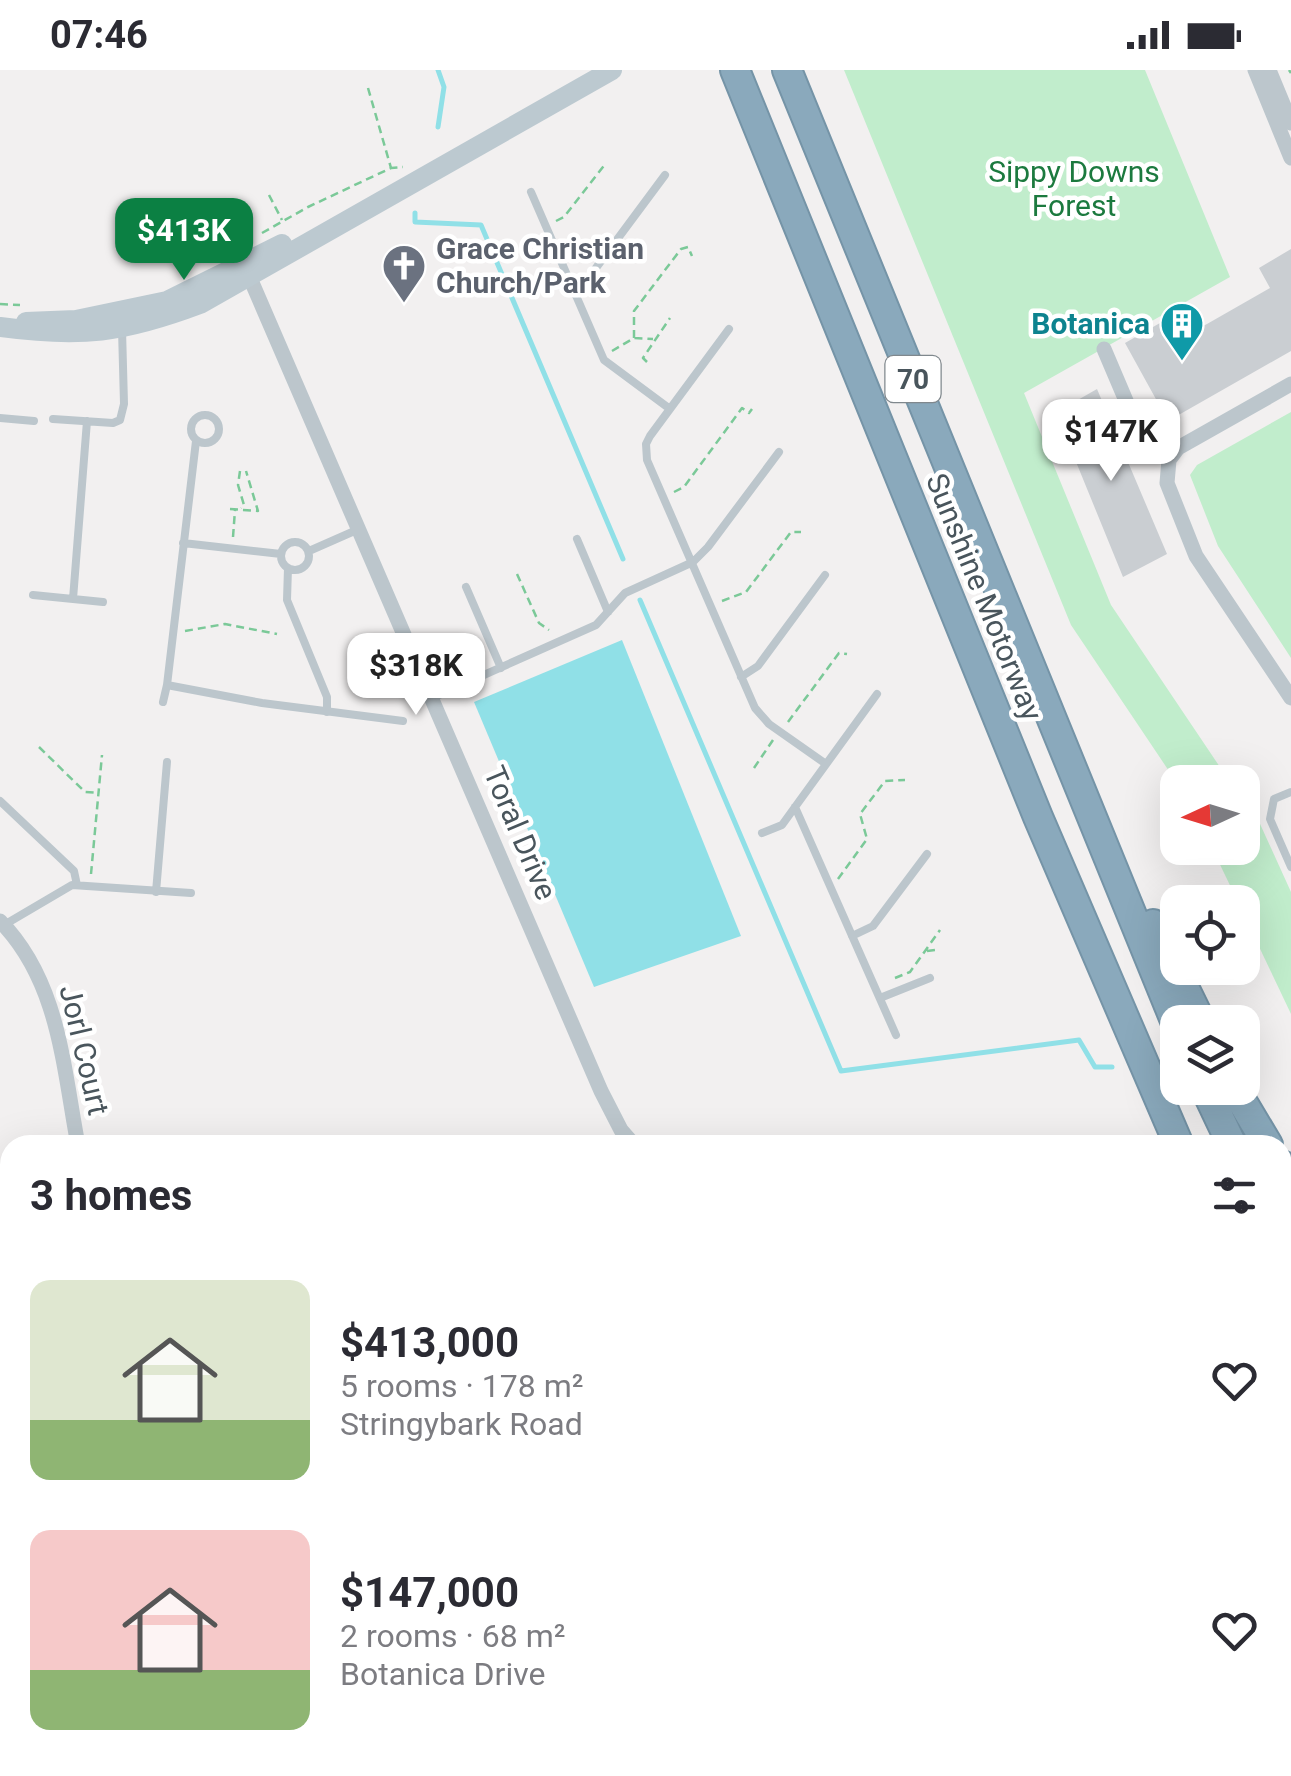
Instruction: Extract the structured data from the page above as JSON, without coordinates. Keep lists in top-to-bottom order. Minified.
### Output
{"streets":{"highway":["70","Sunshine Motorway"],"street":["Toral Drive","Jorl Court"]},"parks":["Sippy Downs Forest"],"places":{"church":["Grace Christian Church/Park"],"building":["Botanica"]},"north":"left","page":{"status":"07:46","price":["$413K","$147K","$318K"],"heading":"3 homes","list":[{"name":"$413,000","note":"5 rooms · 178 m² · Stringybark Road"},{"name":"$147,000","note":"2 rooms · 68 m² · Botanica Drive"}]}}
